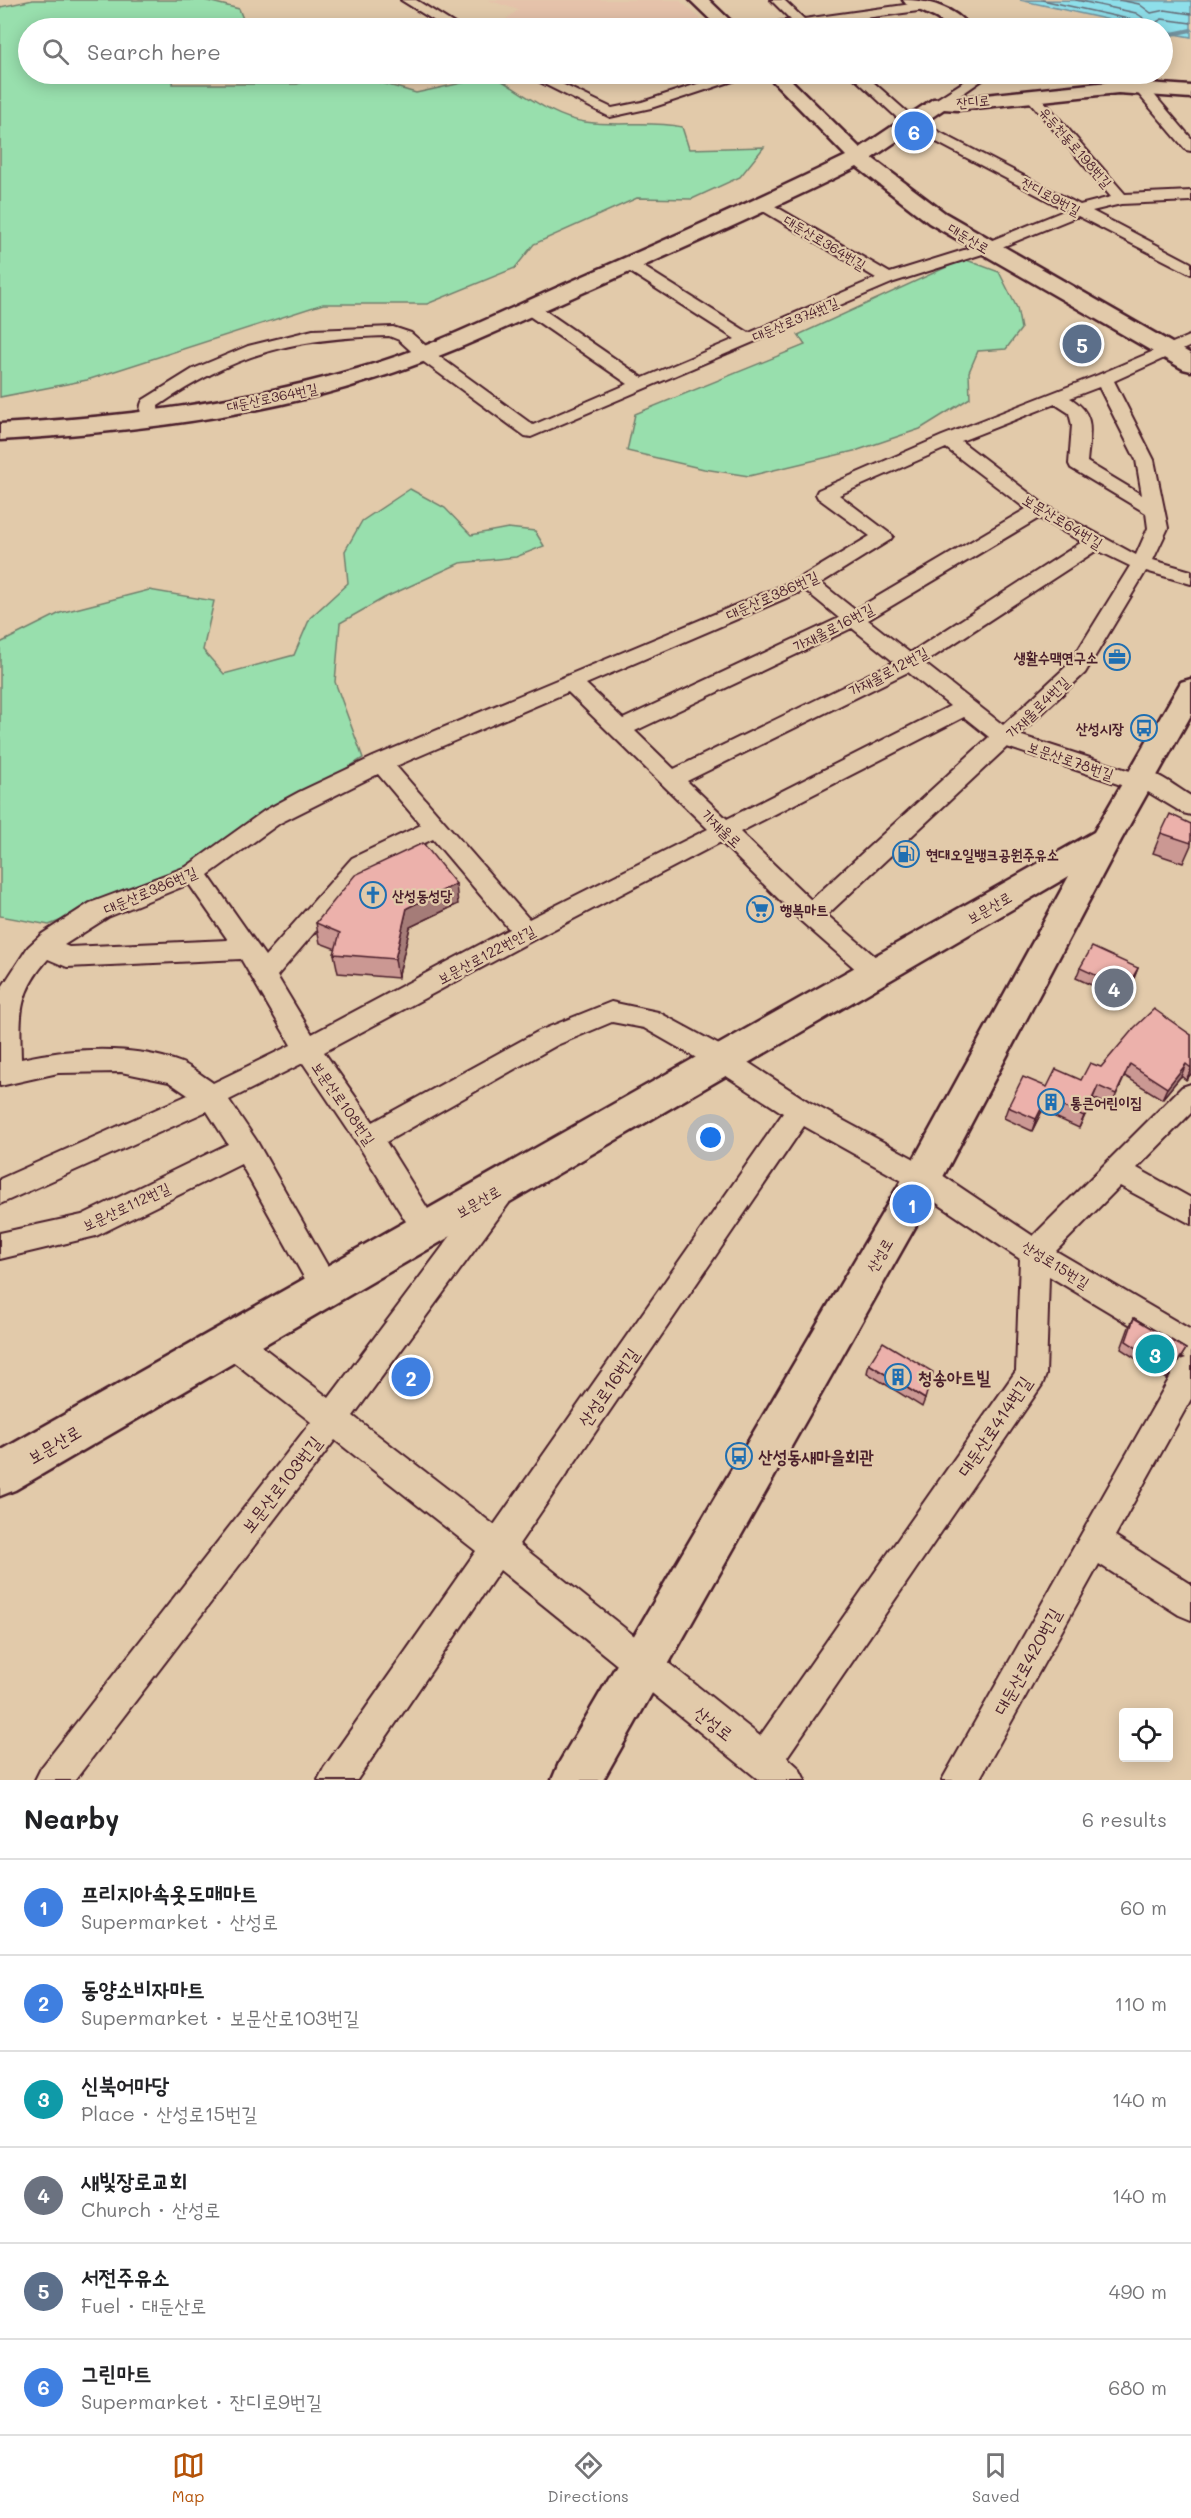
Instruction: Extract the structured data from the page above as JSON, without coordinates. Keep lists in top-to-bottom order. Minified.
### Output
{"streets":{"main road":["잔디로","대둔산로","대둔산로364번길","보문산로","산성로"],"street":["유등천동로198번길","잔디로9번길","대둔산로374번길","보문산로64번길","대둔산로386번길","가재울로16번길","가재울로12번길","가재울로4번길","보문산로78번길","가재울로","보문산로122번안길","보문산로108번길","보문산로112번길","산성로15번길","산성로16번길","대둔산로414번길","보문산로103번길","대둔산로420번길"]},"crossings":[["잔디로","유등천동로198번길"],["잔디로","잔디로9번길"],["잔디로","대둔산로"],["잔디로","대둔산로364번길"],["유등천동로198번길","대둔산로374번길"],["잔디로9번길","대둔산로374번길"],["대둔산로","대둔산로364번길"],["대둔산로","대둔산로374번길"],["대둔산로","대둔산로386번길"],["대둔산로364번길","대둔산로374번길"],["보문산로64번길","대둔산로386번길"],["보문산로64번길","가재울로16번길"],["보문산로64번길","가재울로12번길"],["보문산로64번길","가재울로4번길"],["대둔산로386번길","가재울로4번길"],["대둔산로386번길","보문산로78번길"],["대둔산로386번길","가재울로"],["대둔산로386번길","보문산로108번길"],["가재울로16번길","보문산로78번길"],["가재울로16번길","가재울로"],["가재울로12번길","보문산로78번길"],["가재울로12번길","가재울로"],["가재울로4번길","보문산로78번길"],["가재울로4번길","가재울로"],["보문산로78번길","보문산로122번안길"],["가재울로","보문산로"],["가재울로","보문산로122번안길"],["보문산로","보문산로108번길"],["보문산로","산성로"],["보문산로","보문산로103번길"],["보문산로122번안길","보문산로108번길"],["산성로","산성로15번길"],["산성로","대둔산로414번길"],["산성로15번길","대둔산로414번길"]],"places":{"office":["생활수맥연구소"],"bus stop":["산성시장","산성동새마을회관"],"fuel station":["현대오일뱅크공원주유소"],"church":["산성동성당"],"supermarket":["행복마트"],"building":["통큰어린이집","청송아트빌"]},"page":{"search":"Search here","pins":["6","5","4","1","3","2"],"heading":["Nearby","6 results"],"list":[{"mark":"1","name":"프리지아속옷도매마트","note":"Supermarket · 산성로","value":"60 m"},{"mark":"2","name":"동양소비자마트","note":"Supermarket · 보문산로103번길","value":"110 m"},{"mark":"3","name":"신북어마당","note":"Place · 산성로15번길","value":"140 m"},{"mark":"4","name":"새빛장로교회","note":"Church · 산성로","value":"140 m"},{"mark":"5","name":"서전주유소","note":"Fuel · 대둔산로","value":"490 m"},{"mark":"6","name":"그린마트","note":"Supermarket · 잔디로9번길","value":"680 m"}],"nav":["Map","Directions","Saved"]}}
